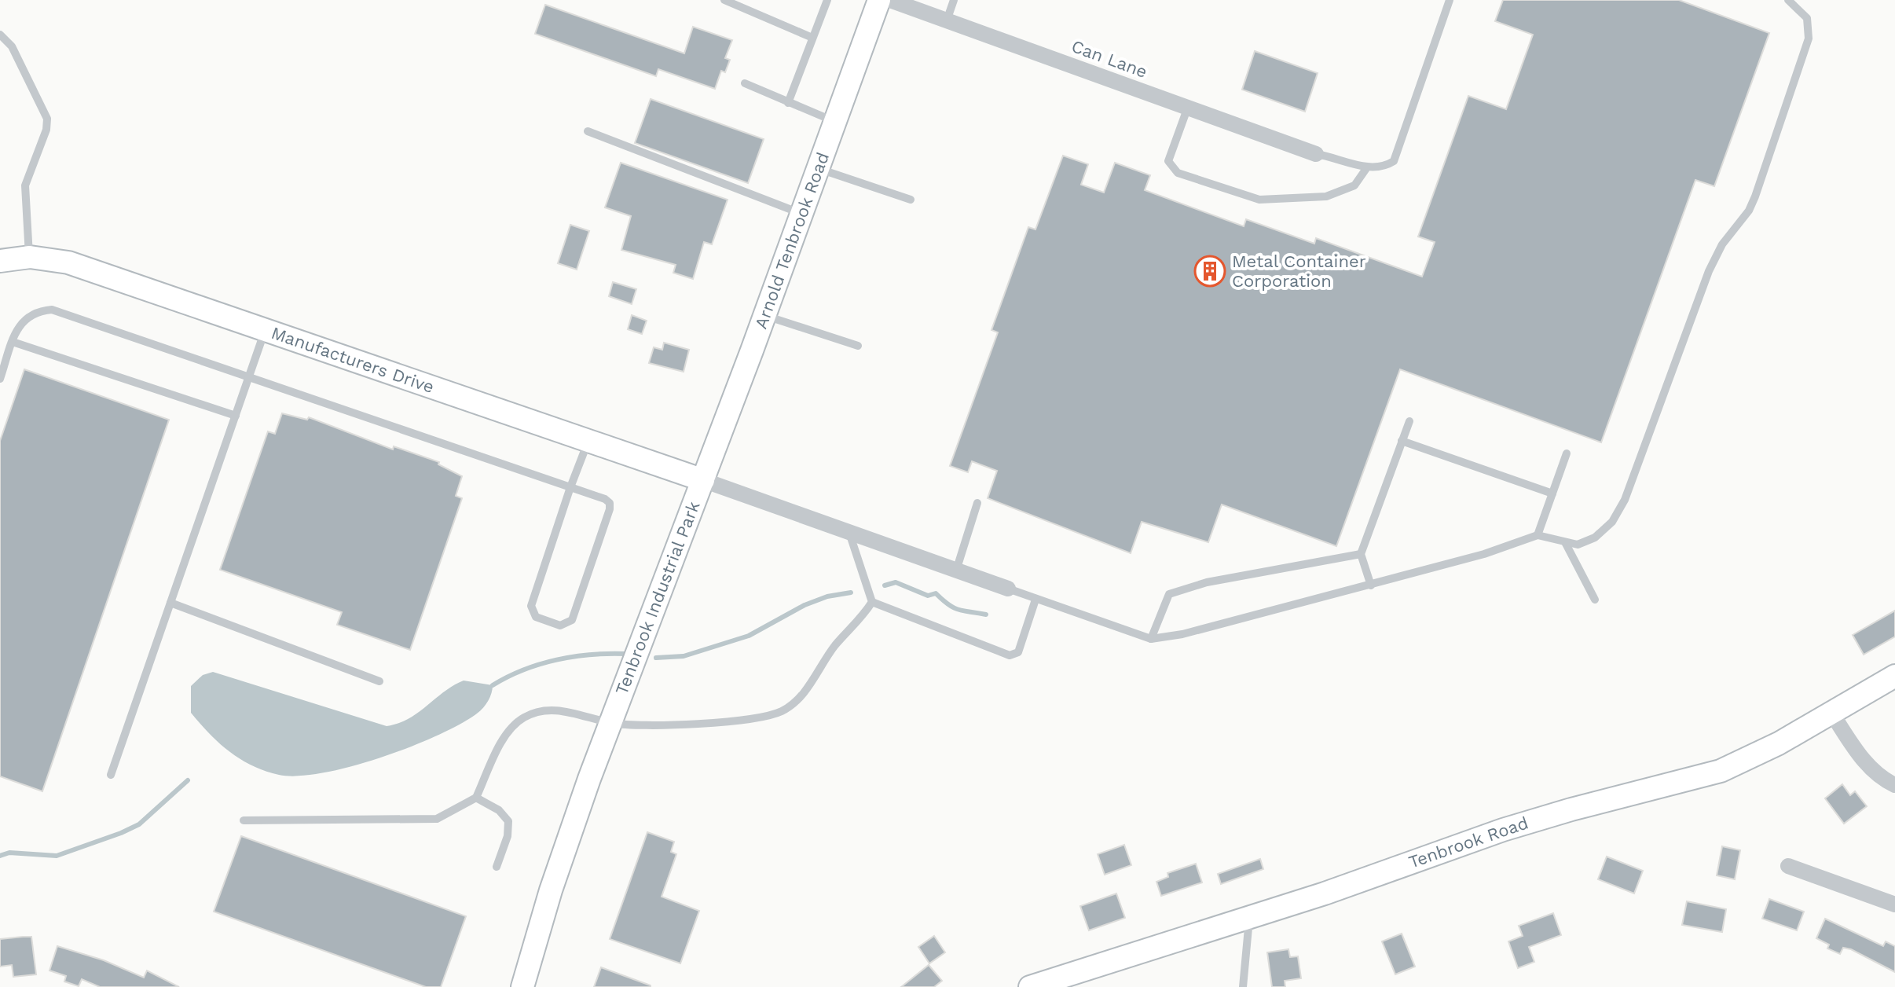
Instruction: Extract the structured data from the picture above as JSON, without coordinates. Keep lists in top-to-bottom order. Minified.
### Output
{"streets":{"street":["Can Lane","Arnold Tenbrook Road","Manufacturers Drive","Tenbrook Industrial Park","Tenbrook Road"]},"crossings":[["Arnold Tenbrook Road","Manufacturers Drive"],["Arnold Tenbrook Road","Tenbrook Industrial Park"],["Manufacturers Drive","Tenbrook Industrial Park"]],"places":{"building":["Metal Container Corporation"]}}
